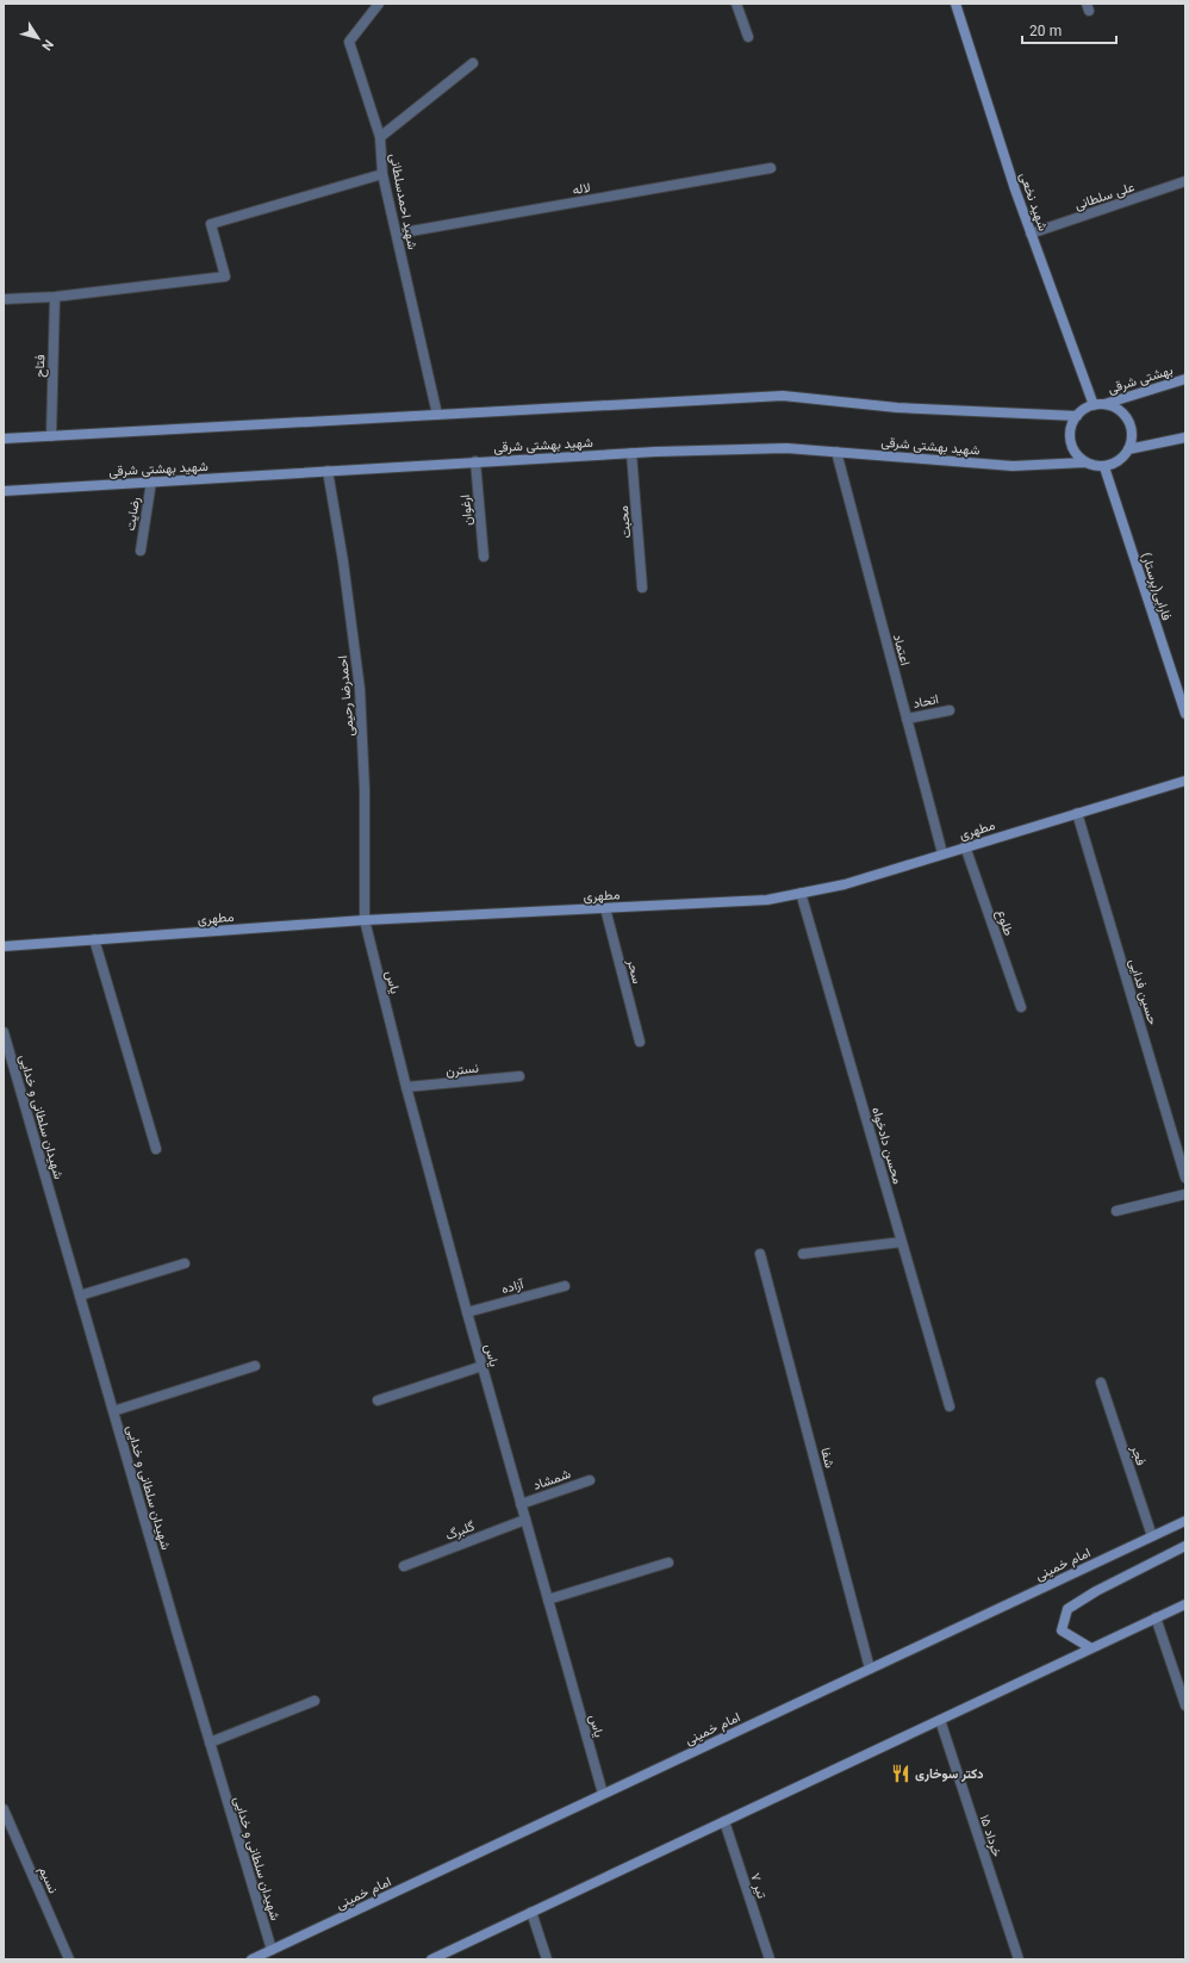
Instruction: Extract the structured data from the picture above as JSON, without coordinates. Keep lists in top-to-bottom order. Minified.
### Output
{"streets":{"street":["لاله","علی سلطانی","شهید احمدسلطانی","شهید نخعی","فتاح","بهشتی شرقی","شهید بهشتی شرقی","ارغوان","رضایت","محبت","(پرستار)فارابی","اعتماد","احمدرضا رحیمی","اتحاد","مطهری","طلوع","سحر","یاس","حسین فدایی","نسترن","شهیدان سلطانی و خدایی","محسن دادخواه","آزاده","فجر","شفا","شمشاد","گلبرگ","امام خمینی","۱۵ خرداد","نسیم","۷ تیر"]},"crossings":[["لاله","شهید احمدسلطانی"],["علی سلطانی","شهید نخعی"],["شهید نخعی","بهشتی شرقی"],["شهید نخعی","شهید بهشتی شرقی"],["شهید نخعی","(پرستار)فارابی"],["بهشتی شرقی","شهید بهشتی شرقی"],["بهشتی شرقی","(پرستار)فارابی"],["شهید بهشتی شرقی","ارغوان"],["شهید بهشتی شرقی","رضایت"],["شهید بهشتی شرقی","محبت"],["شهید بهشتی شرقی","(پرستار)فارابی"],["شهید بهشتی شرقی","اعتماد"],["شهید بهشتی شرقی","احمدرضا رحیمی"],["اعتماد","اتحاد"],["اعتماد","مطهری"],["احمدرضا رحیمی","مطهری"],["احمدرضا رحیمی","یاس"],["مطهری","طلوع"],["مطهری","سحر"],["مطهری","یاس"],["مطهری","حسین فدایی"],["مطهری","محسن دادخواه"],["یاس","نسترن"],["یاس","آزاده"],["یاس","شمشاد"],["یاس","گلبرگ"],["یاس","امام خمینی"],["شهیدان سلطانی و خدایی","امام خمینی"],["فجر","امام خمینی"],["شفا","امام خمینی"]],"places":{"restaurant":["دکتر سوخاری"]},"scale_bar":"20 m","north":"bottom right"}
